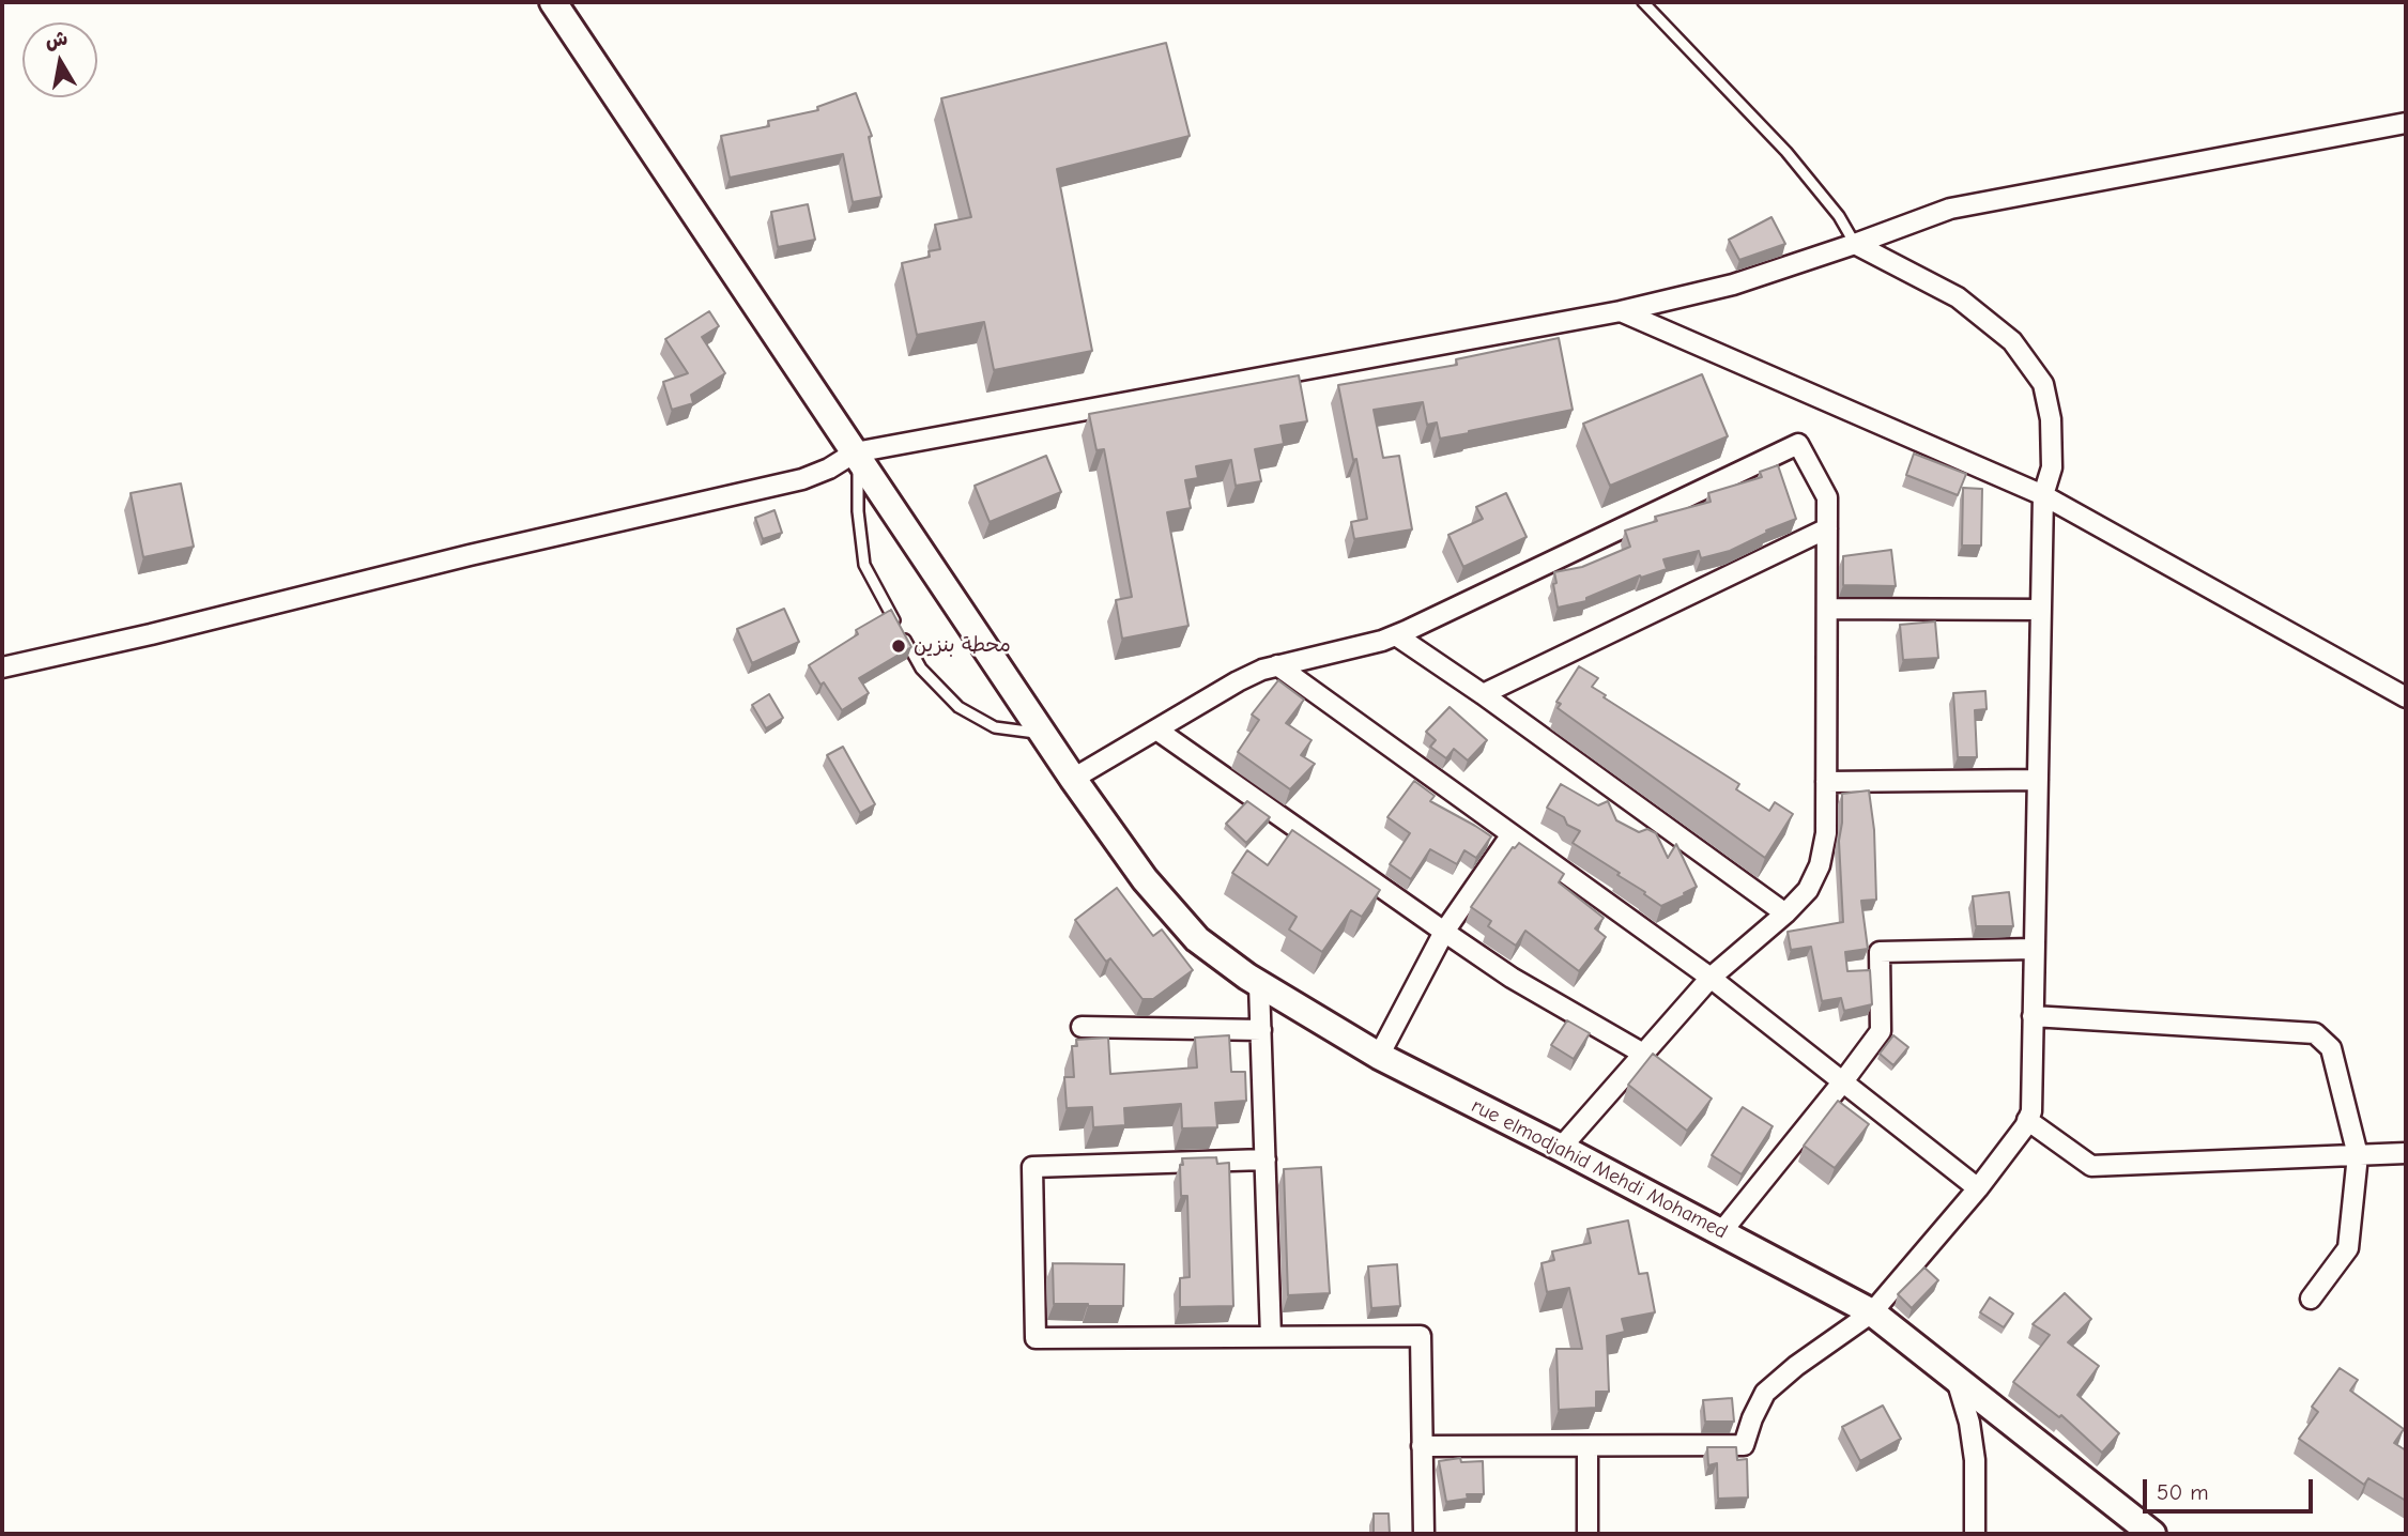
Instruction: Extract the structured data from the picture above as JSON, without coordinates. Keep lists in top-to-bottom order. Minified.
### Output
{"streets":{"main road":["rue elmodjahid Mehdi Mohamed"]},"places":["محطة بنزين"],"scale_bar":"50 m","north":"top"}
